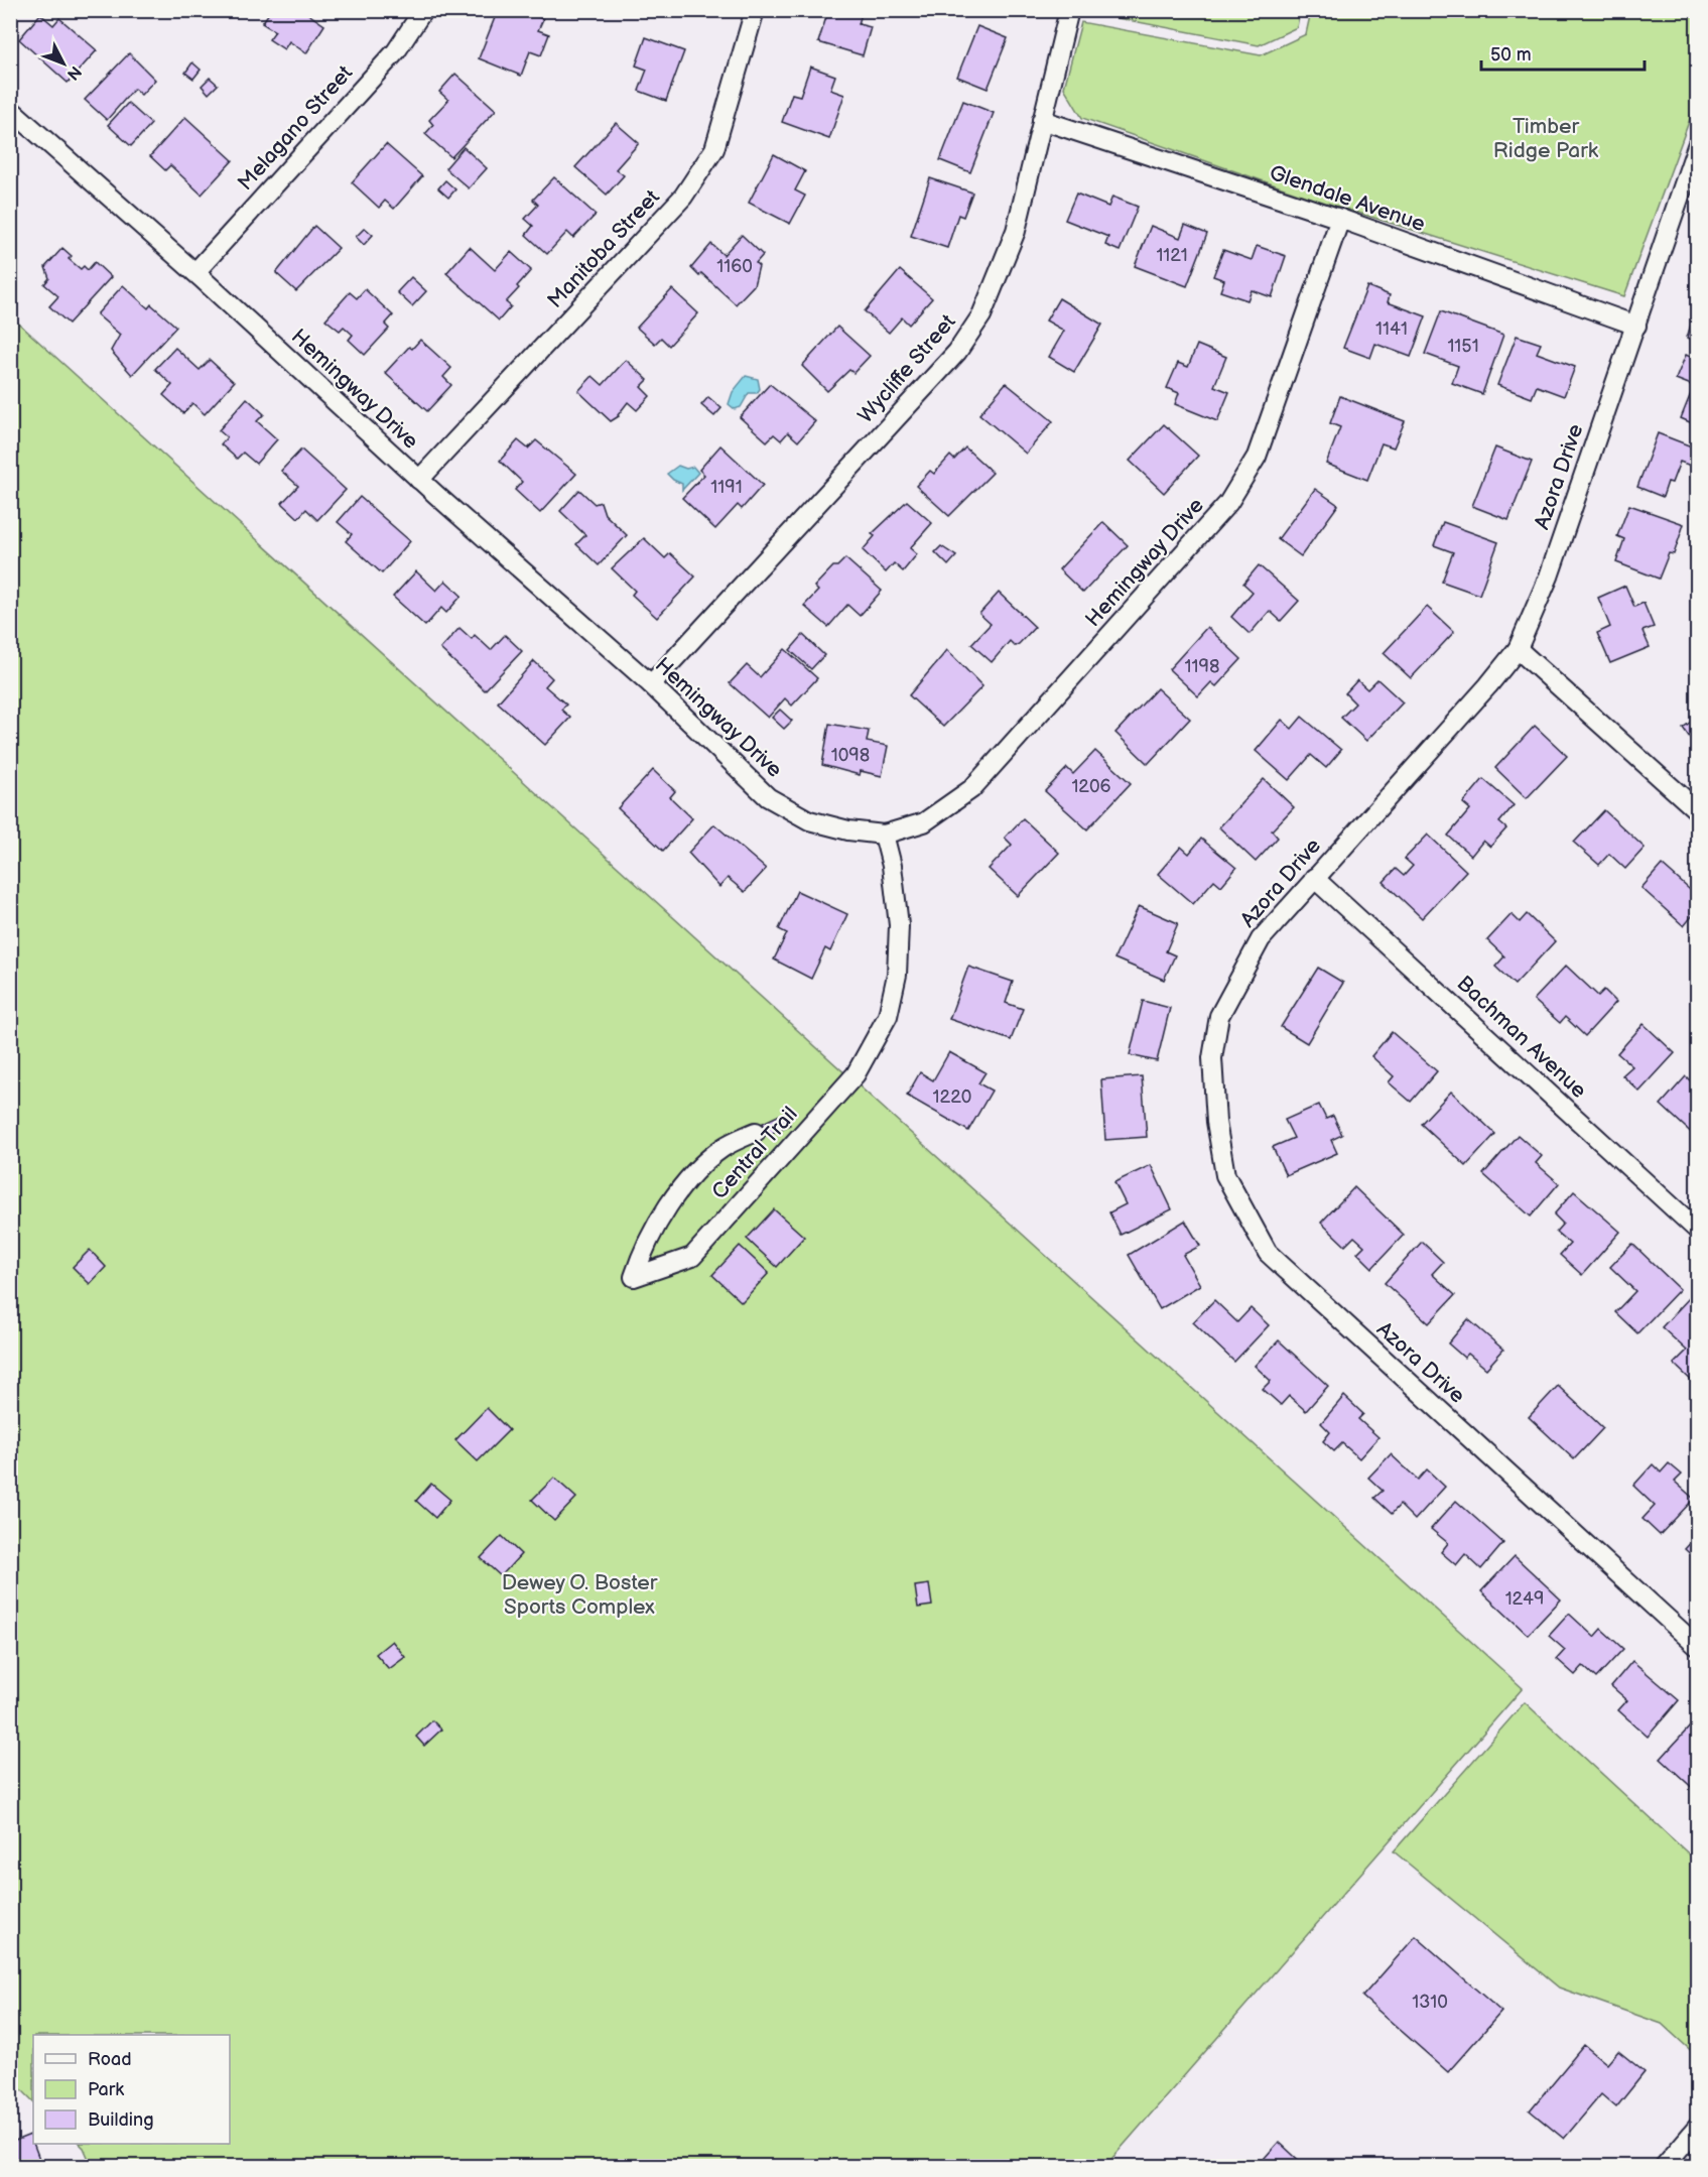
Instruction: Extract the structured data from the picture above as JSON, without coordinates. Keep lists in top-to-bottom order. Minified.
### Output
{"streets":{"street":["Melagano Street","Glendale Avenue","Manitoba Street","Wycliffe Street","Hemingway Drive","Azora Drive","Bachman Avenue","Central Trail"]},"crossings":[["Melagano Street","Hemingway Drive"],["Glendale Avenue","Wycliffe Street"],["Glendale Avenue","Hemingway Drive"],["Glendale Avenue","Azora Drive"],["Manitoba Street","Hemingway Drive"],["Wycliffe Street","Hemingway Drive"],["Hemingway Drive","Central Trail"],["Azora Drive","Bachman Avenue"]],"parks":["Timber Ridge Park","Dewey O. Boster Sports Complex"],"house_numbers":["1121","1160","1141","1151","1191","1198","1098","1206","1220","1249","1310"],"legend":["Road","Park","Building"],"scale_bar":"50 m","north":"bottom right"}
